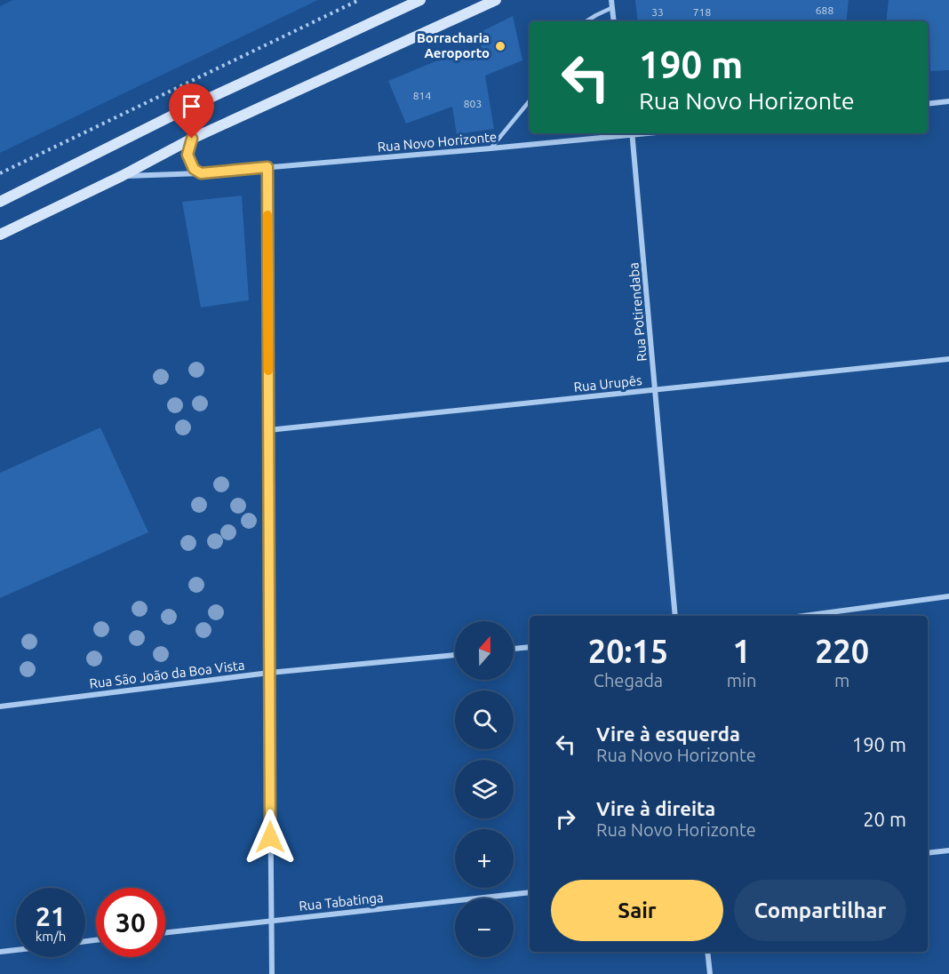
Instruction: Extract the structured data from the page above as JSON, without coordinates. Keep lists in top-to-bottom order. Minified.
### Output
{"streets":{"street":["Rua Novo Horizonte","Rua Potirendaba","Rua Urupês","Rua São João da Boa Vista","Rua Tabatinga"]},"crossings":[["Rua Novo Horizonte","Rua Potirendaba"],["Rua Potirendaba","Rua Urupês"]],"places":["Borracharia Aeroporto"],"house_numbers":["688","33","718","814","803"],"north":"top","page":{"turn":["190 m","Rua Novo Horizonte"],"eta":["20:15","Chegada","1","min","220","m"],"map_buttons":["+","−"],"list":[{"name":"Vire à esquerda","note":"Rua Novo Horizonte","value":"190 m"},{"name":"Vire à direita","note":"Rua Novo Horizonte","value":"20 m"}],"buttons":["Sair","Compartilhar"],"speed":"21 km/h","limit":"30"}}
